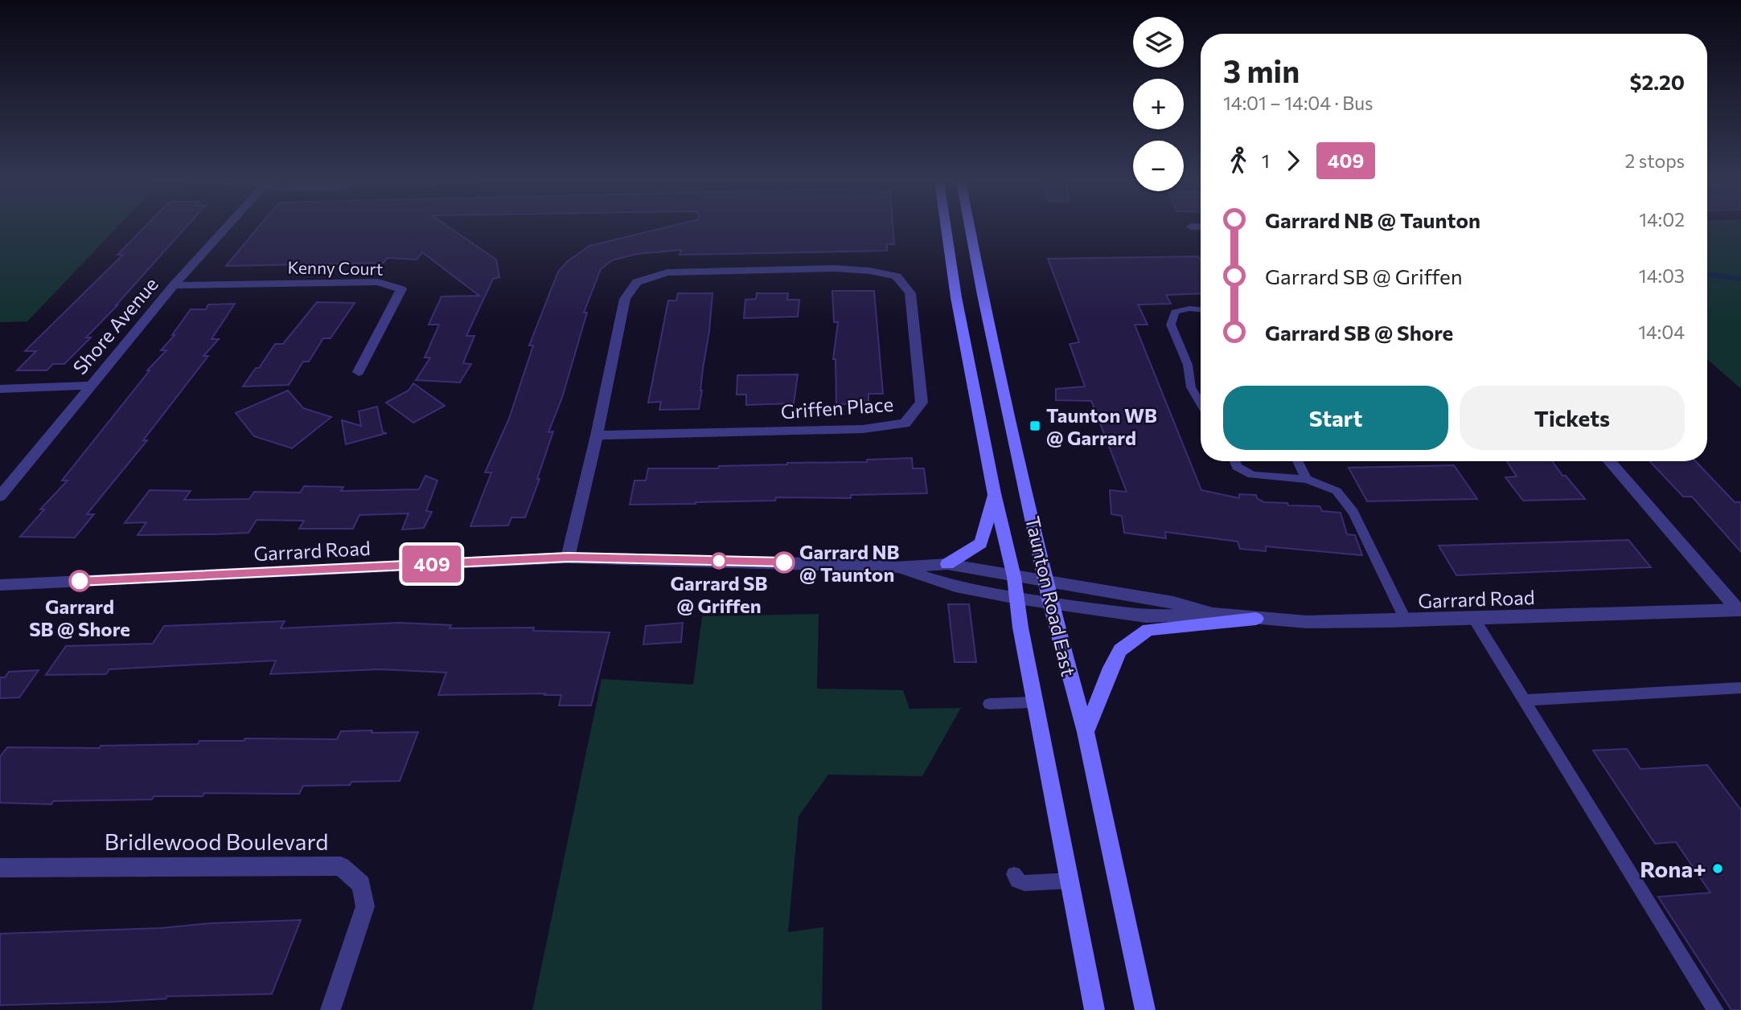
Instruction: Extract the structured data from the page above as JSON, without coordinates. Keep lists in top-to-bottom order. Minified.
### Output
{"streets":{"main road":["Taunton Road East"],"street":["Kenny Court","Shore Avenue","Griffen Place","Garrard Road","Bridlewood Boulevard"]},"crossings":[["Kenny Court","Shore Avenue"],["Griffen Place","Garrard Road"],["Garrard Road","Taunton Road East"]],"places":{"transit":["Taunton WB @ Garrard"],"other":["Garrard SB @ Griffen","Garrard NB @ Taunton","Garrard SB @ Shore","Rona+"]},"lines":["bus line 409"],"page":{"on_map":"409","map_buttons":["+","−"],"heading":["3 min","14:01 – 14:04 · Bus","$2.20"],"legs":["1","409","2 stops"],"list":[{"name":"Garrard NB @ Taunton","value":"14:02"},{"name":"Garrard SB @ Griffen","value":"14:03"},{"name":"Garrard SB @ Shore","value":"14:04"}],"buttons":["Start","Tickets"]}}
